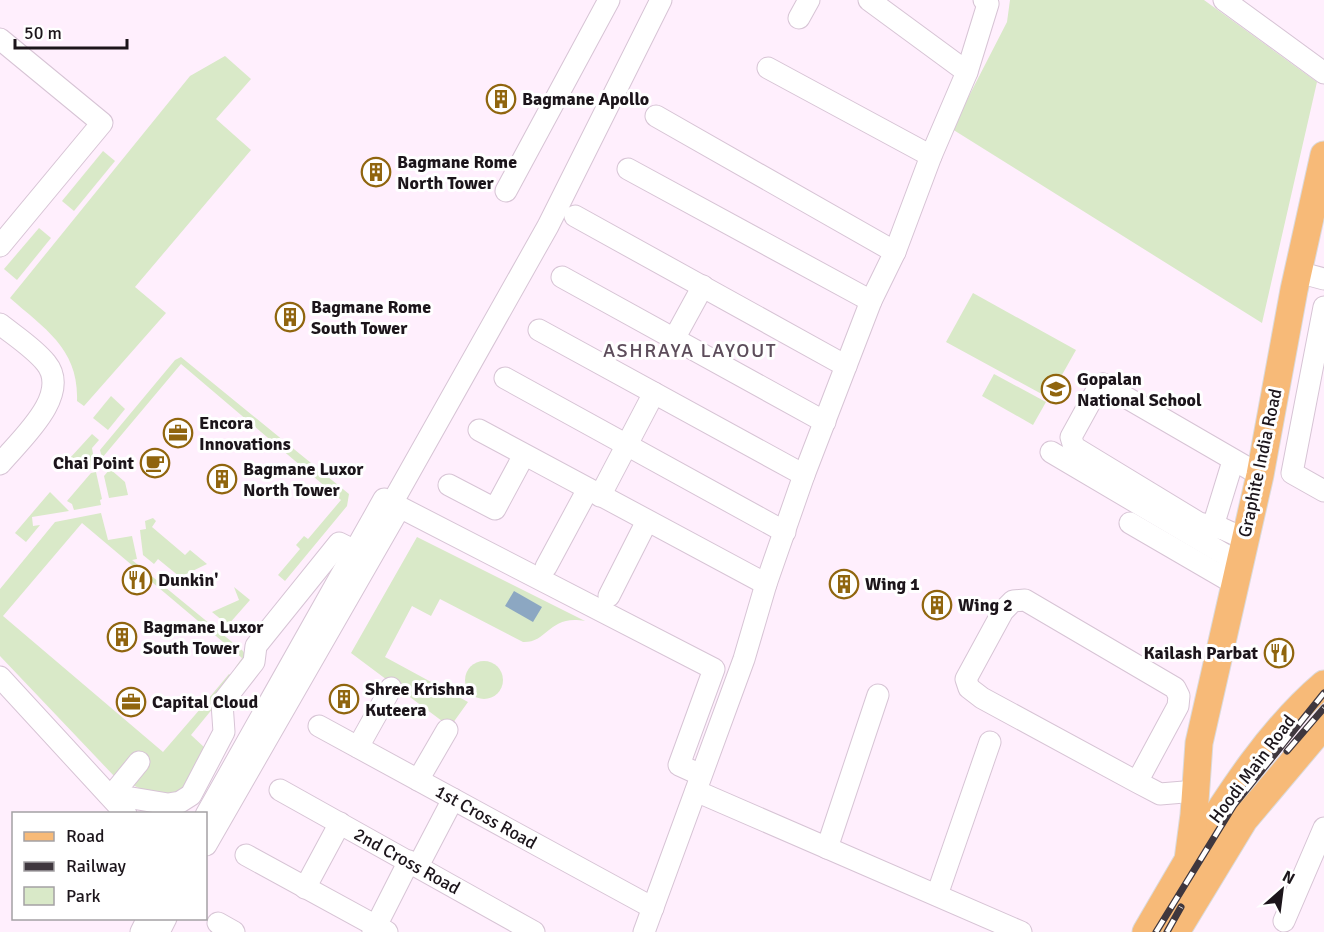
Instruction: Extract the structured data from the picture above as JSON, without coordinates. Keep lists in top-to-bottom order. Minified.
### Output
{"streets":{"main road":["Graphite India Road","Hoodi Main Road"],"street":["1st Cross Road","2nd Cross Road"]},"crossings":[["Graphite India Road","Hoodi Main Road"]],"districts":["ASHRAYA LAYOUT"],"places":{"building":["Bagmane Apollo","Bagmane Rome North Tower","Bagmane Rome South Tower","Bagmane Luxor North Tower","Wing 1","Wing 2","Bagmane Luxor South Tower","Shree Krishna Kuteera"],"school or university":["Gopalan National School"],"office":["Encora Innovations","Capital Cloud"],"cafe":["Chai Point"],"restaurant":["Dunkin'","Kailash Parbat"]},"legend":["Road","Railway","Park"],"scale_bar":"50 m","north":"top right"}
